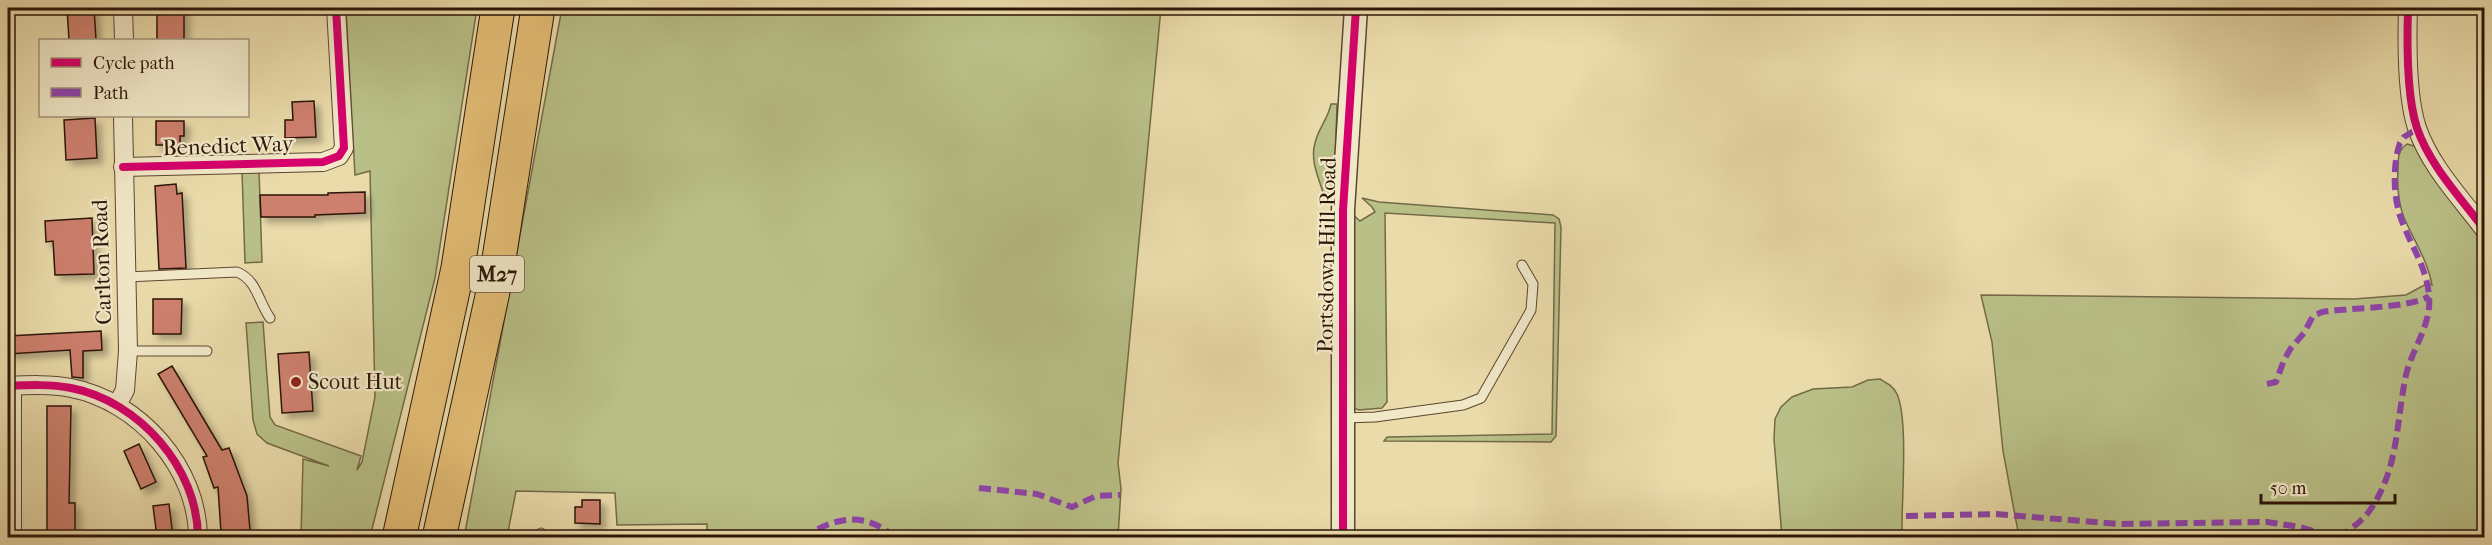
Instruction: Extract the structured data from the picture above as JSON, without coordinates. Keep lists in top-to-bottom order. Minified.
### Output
{"streets":{"highway":["M27"],"street":["Benedict Way","Portsdown Hill Road","Carlton Road"]},"crossings":[["Benedict Way","Carlton Road"]],"places":["Scout Hut"],"legend":["Cycle path","Path"],"scale_bar":"50 m"}
